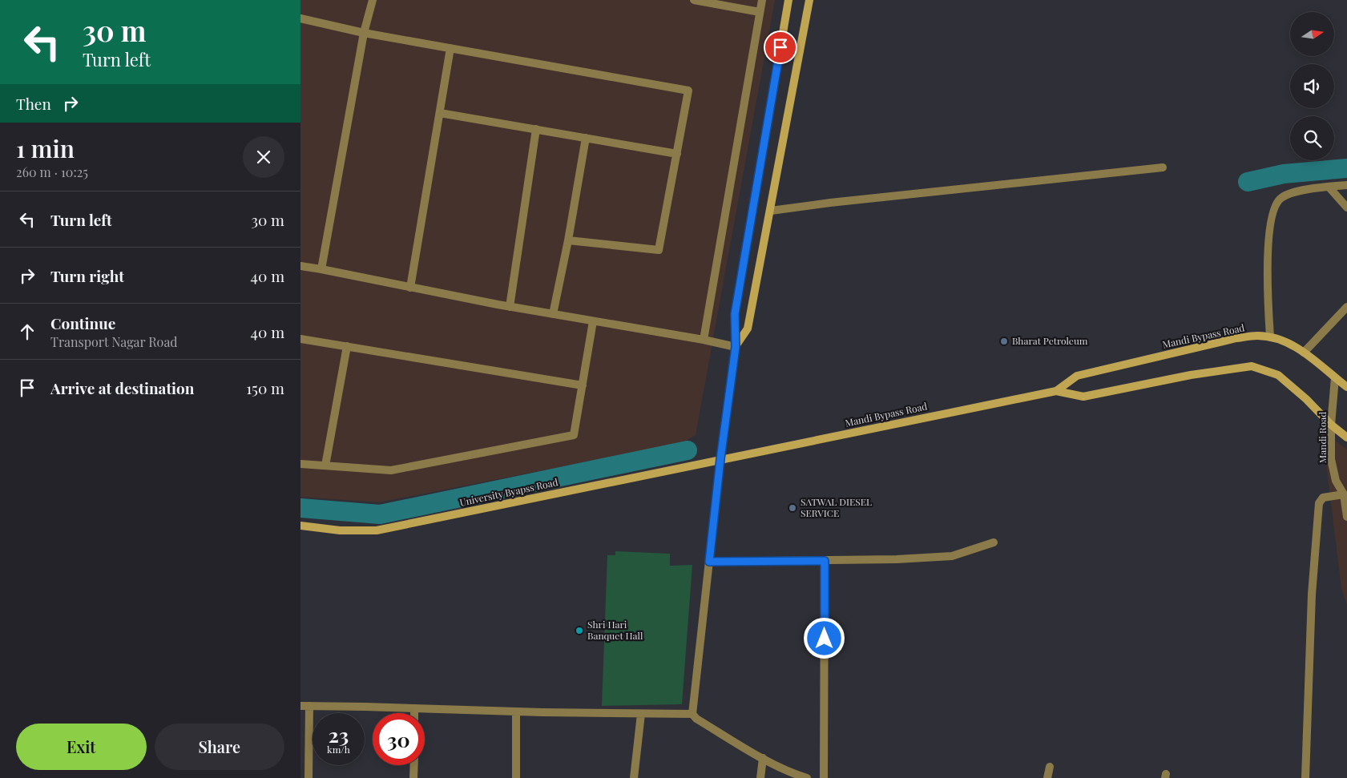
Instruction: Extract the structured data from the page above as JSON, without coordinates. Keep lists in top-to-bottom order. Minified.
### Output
{"streets":{"main road":["Mandi Bypass Road","University Byapss Road"],"street":["Mandi Road"]},"crossings":[["Mandi Bypass Road","Mandi Road"],["Mandi Bypass Road","University Byapss Road"]],"places":["Bharat Petroleum","SATWAL DIESEL SERVICE","Shri Hari Banquet Hall"],"north":"right","page":{"turn":["30 m","Turn left"],"then":"Then","heading":["1 min","260 m · 10:25"],"list":[{"name":"Turn left","value":"30 m"},{"name":"Turn right","value":"40 m"},{"name":"Continue","note":"Transport Nagar Road","value":"40 m"},{"name":"Arrive at destination","value":"150 m"}],"speed":"23 km/h","limit":"30","buttons":["Exit","Share"]}}
